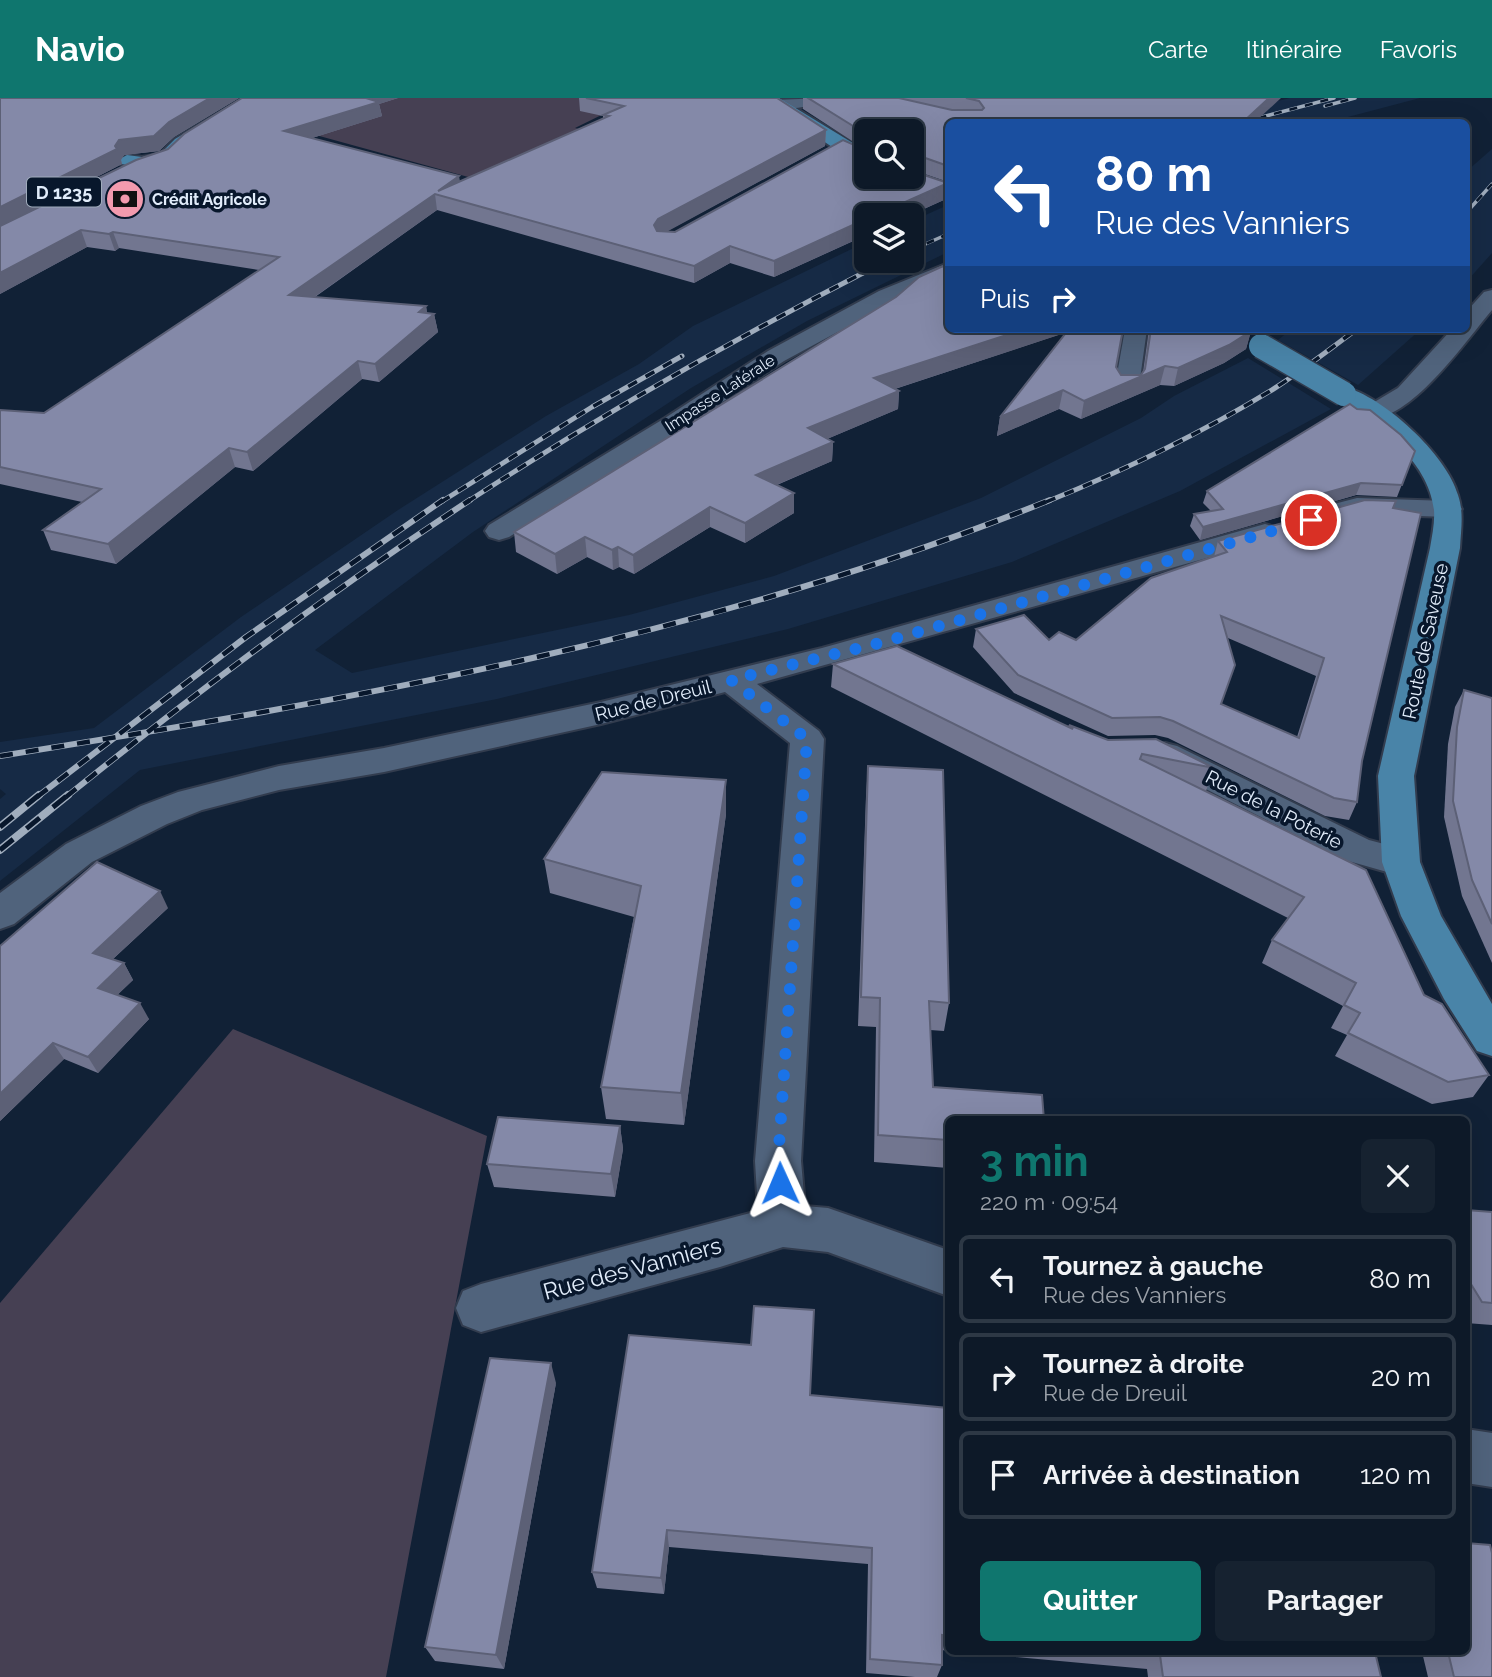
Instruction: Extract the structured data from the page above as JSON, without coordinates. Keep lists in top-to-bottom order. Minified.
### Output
{"streets":{"main road":["D 1235","Route de Saveuse"],"street":["Impasse Latérale","Rue de Dreuil","Rue de la Poterie","Rue des Vanniers"]},"crossings":[["Route de Saveuse","Rue de Dreuil"],["Route de Saveuse","Rue de la Poterie"]],"places":{"bank":["Crédit Agricole"]},"page":{"header":"Navio","nav":["Carte","Itinéraire","Favoris"],"turn":["80 m","Rue des Vanniers"],"then":"Puis","heading":["3 min","220 m · 09:54"],"list":[{"name":"Tournez à gauche","note":"Rue des Vanniers","value":"80 m"},{"name":"Tournez à droite","note":"Rue de Dreuil","value":"20 m"},{"name":"Arrivée à destination","value":"120 m"}],"buttons":["Quitter","Partager"]}}
